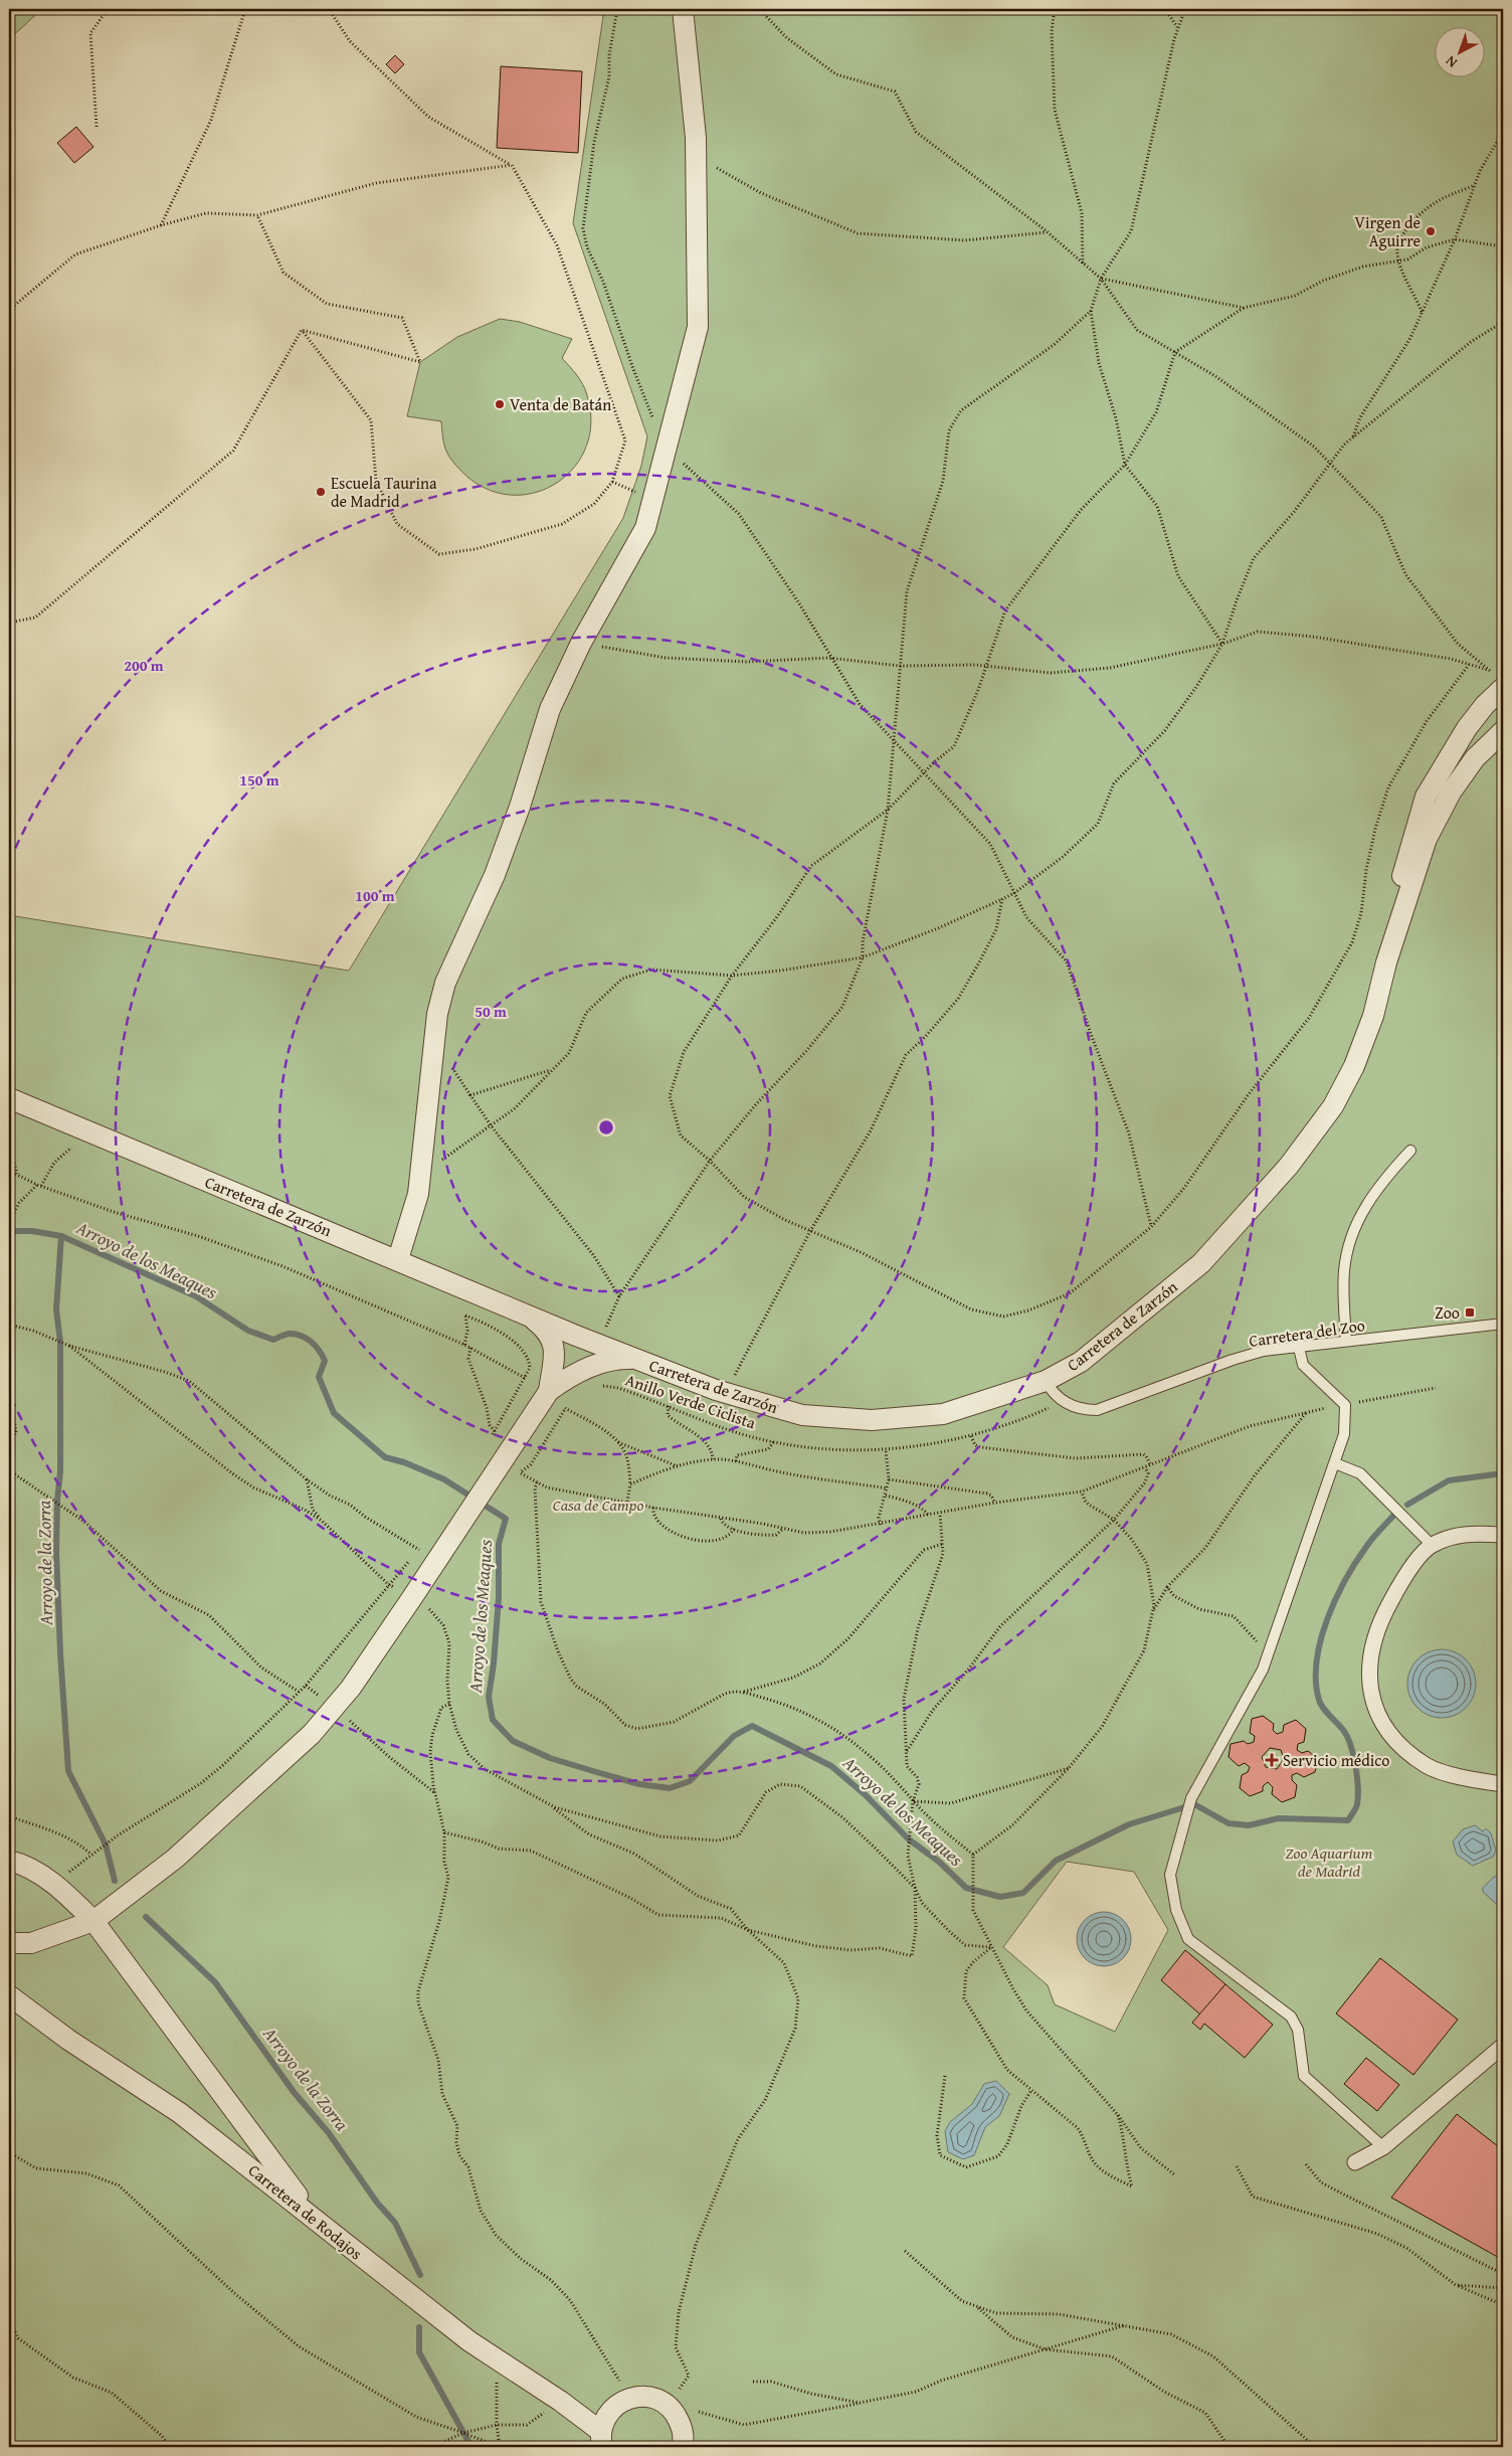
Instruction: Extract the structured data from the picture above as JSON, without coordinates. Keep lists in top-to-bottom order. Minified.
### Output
{"streets":{"street":["Carretera de Zarzón","Carretera de Rodajos"],"lane":["Carretera del Zoo"],"path":["Anillo Verde Ciclista"]},"crossings":[["Carretera del Zoo","Anillo Verde Ciclista"]],"water":["Arroyo de los Meaques","Arroyo de la Zorra"],"parks":["Casa de Campo","Zoo Aquarium de Madrid"],"places":{"other":["Virgen de Aguirre","Venta de Batán","Escuela Taurina de Madrid"],"transit":["Zoo"],"health":["Servicio médico"]},"north":"bottom left","rings":["200 m","150 m","100 m","50 m"]}
